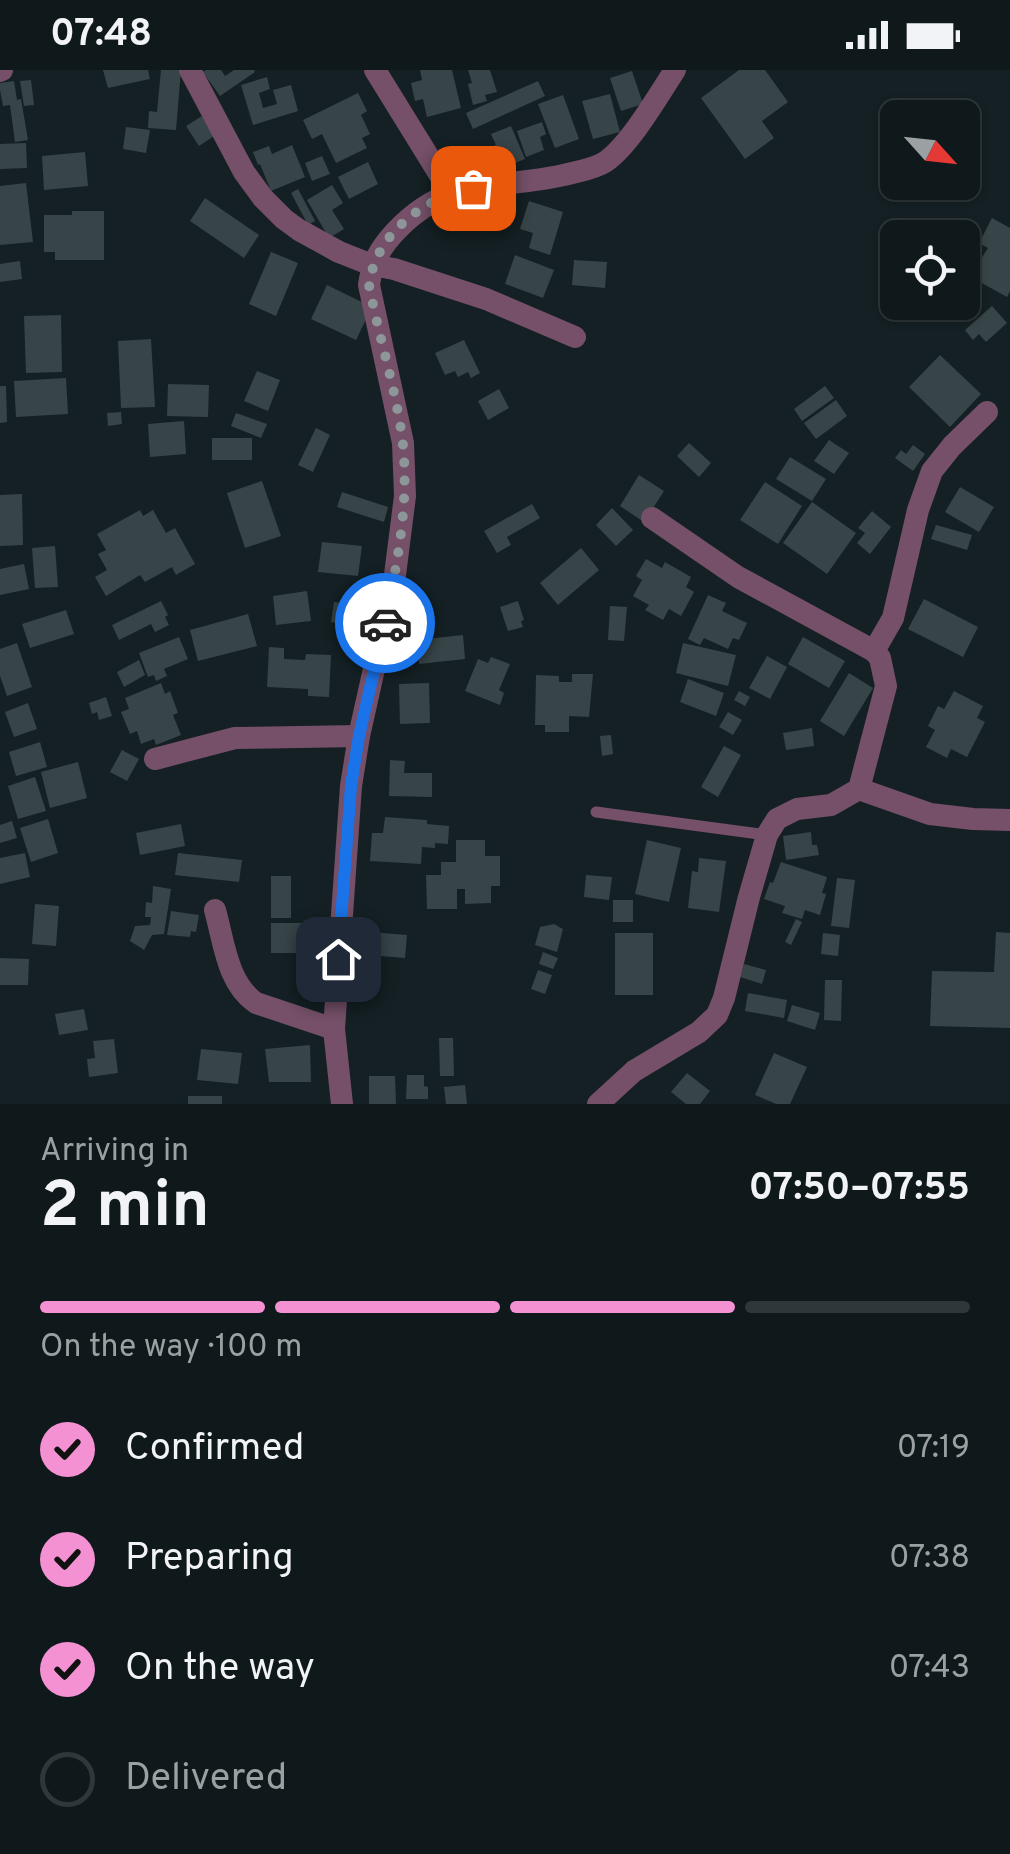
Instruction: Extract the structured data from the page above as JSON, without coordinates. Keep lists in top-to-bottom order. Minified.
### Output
{"north":"bottom right","page":{"status":"07:48","heading":["2 min","Arriving in","07:50–07:55"],"bar":"On the way · 100 m","list":[["Confirmed","07:19"],["Preparing","07:38"],["On the way","07:43"],"Delivered"]}}
